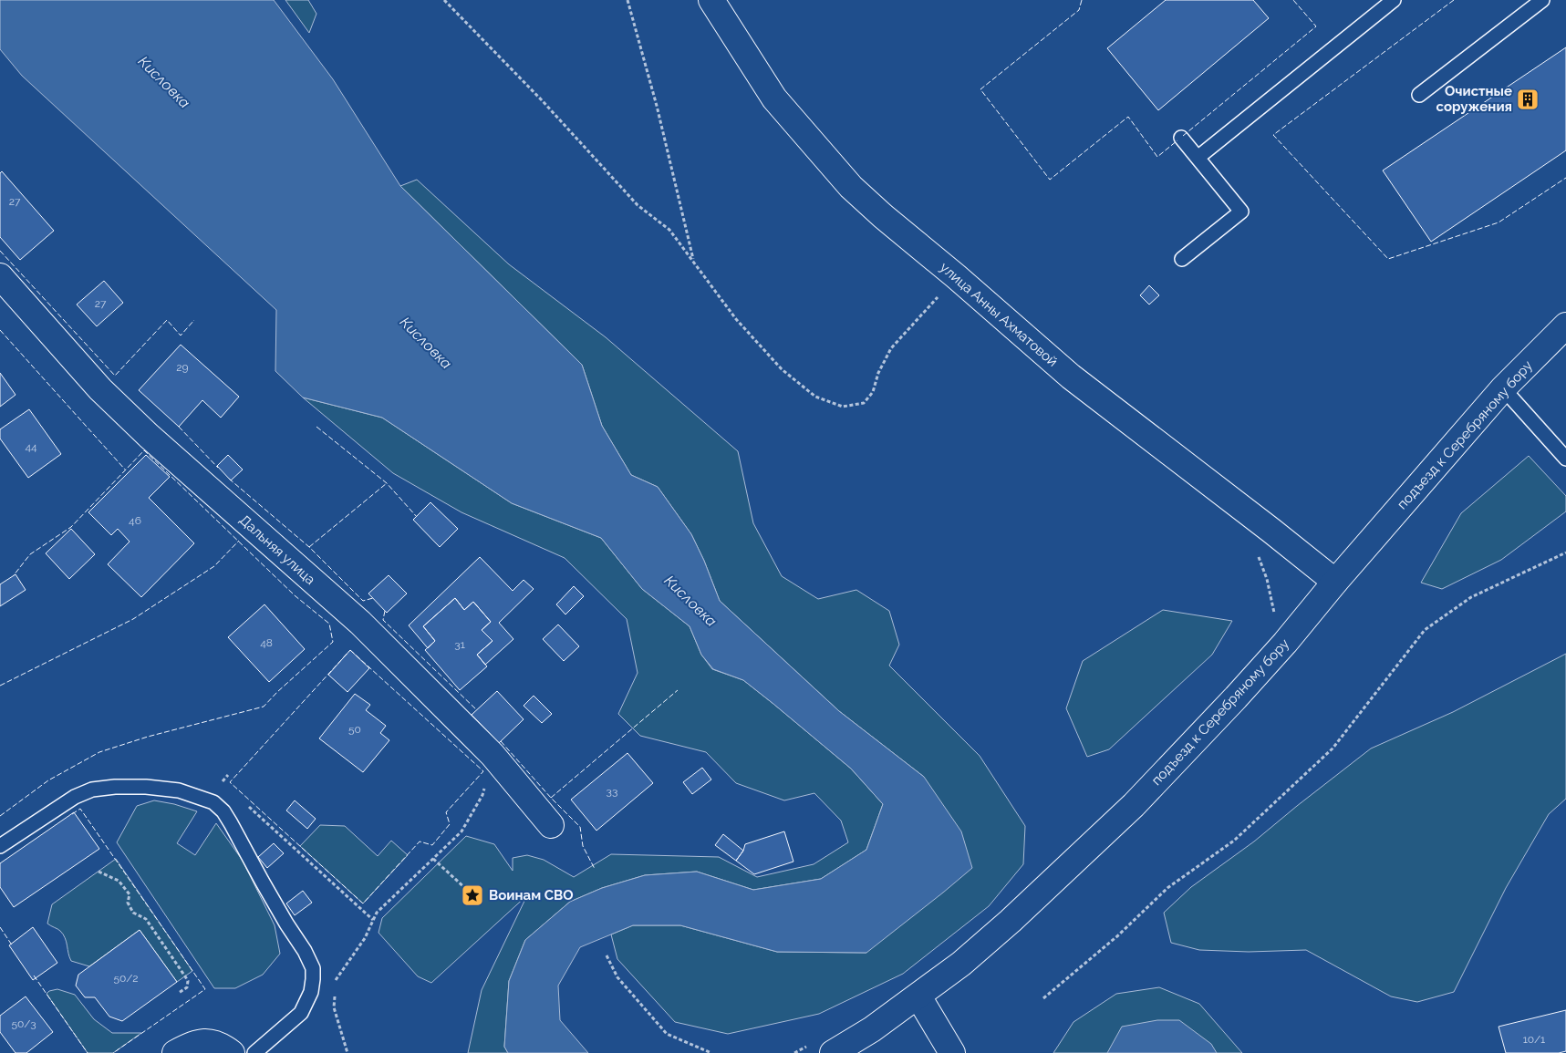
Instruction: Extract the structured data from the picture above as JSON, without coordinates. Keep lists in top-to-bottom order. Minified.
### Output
{"streets":{"street":["улица Анны Ахматовой","подъезд к Серебряному бору","Дальняя улица"]},"crossings":[["улица Анны Ахматовой","подъезд к Серебряному бору"]],"water":["Кисловка"],"places":{"building":["Очистные соружения"],"place":["Воинам СВО"]},"house_numbers":["27","27","29","44","46","48","31","50","33","50/2","50/3","10/1"]}
